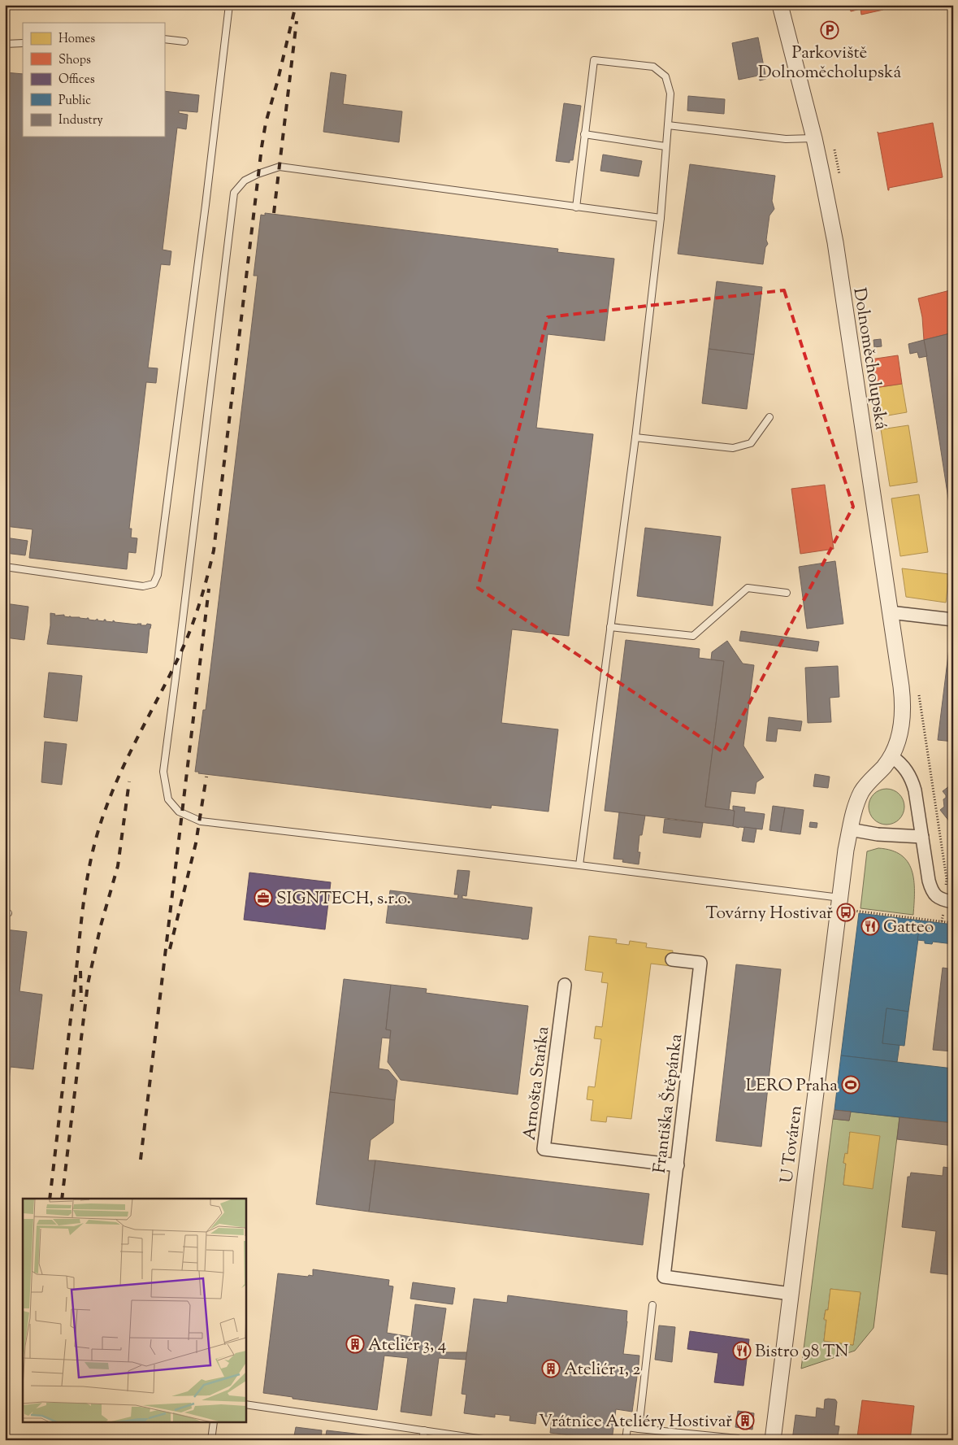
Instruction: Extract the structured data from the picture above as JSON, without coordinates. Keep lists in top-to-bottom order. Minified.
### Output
{"streets":{"street":["Dolnoměcholupská","Arnošta Staňka","Františka Štěpánka","U Továren"]},"crossings":[["Dolnoměcholupská","U Továren"],["Arnošta Staňka","Františka Štěpánka"],["Františka Štěpánka","U Továren"]],"places":{"parking":["Parkoviště Dolnoměcholupská"],"office":["SIGNTECH, s.r.o."],"bus stop":["Továrny Hostivař"],"restaurant":["Gatteo","Bistro 98 TN"],"sports":["LERO Praha"],"building":["Ateliér 3, 4","Ateliér 1, 2","Vrátnice Ateliéry Hostivař"]},"legend":["Homes","Shops","Offices","Public","Industry"]}
